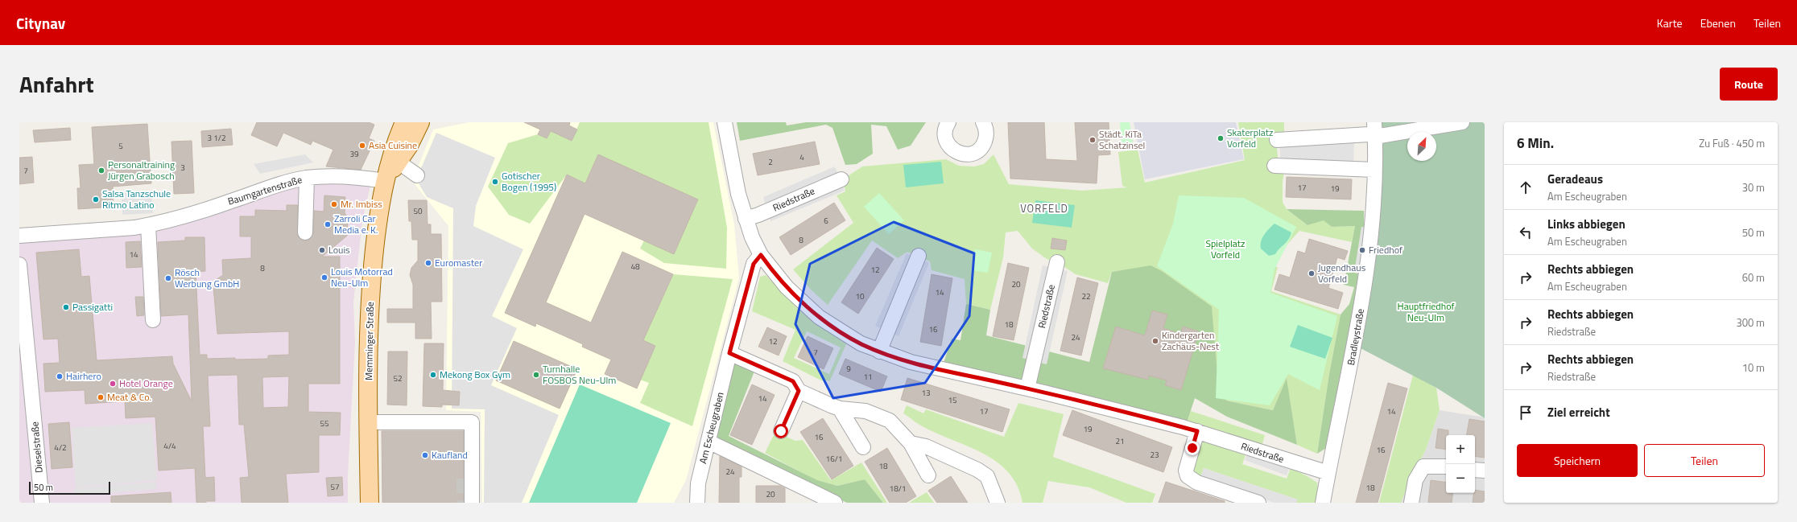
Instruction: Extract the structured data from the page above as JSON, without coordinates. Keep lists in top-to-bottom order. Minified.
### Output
{"streets":{"main road":["Memminger Straße"],"street":["Baumgartenstraße","Riedstraße","Bradleystraße","Am Escheugraben","Dieselstraße"]},"crossings":[["Baumgartenstraße","Memminger Straße"],["Riedstraße","Bradleystraße"],["Riedstraße","Am Escheugraben"]],"districts":["VORFELD"],"parks":["Spielplatz Vorfeld","Hauptfriedhof Neu-Ulm"],"places":["Skaterplatz Vorfeld","Städt. KiTa Schatzinsel","Asia Cuisine","Personaltraining Jürgen Grabosch","Gotischer Bogen (1995)","Salsa Tanzschule Ritmo Latino","Mr. Imbiss","Zarroli Car Media e. K.","Louis","Friedhof","Euromaster","Jugendhaus Vorfeld","Louis Motorrad Neu-Ulm","Rösch Werbung GmbH","Passigatti","Kindergarten Zachäus-Nest","Mekong Box Gym","Turnhalle FOSBOS Neu-Ulm","Hairhero","Hotel Orange","Meat & Co.","Kaufland"],"house_numbers":["3 1/2","5","39","4","2","3","7","17","19","50","6","8","14","48","8","12","20","14","10","22","18","16","24","12","7","9","11","52","13","14","15","17","14","55","19","16","21","4/4","4/2","16","23","16/1","18","24","57","18","18/1","20"],"scale_bar":"50 m","north":"top right","page":{"header":"Citynav","nav":["Karte","Ebenen","Teilen"],"title":"Anfahrt","buttons":["Route",["Speichern","Teilen"]],"heading":["6 Min.","Zu Fuß · 450 m"],"list":[["Geradeaus","Am Escheugraben","30 m"],["Links abbiegen","Am Escheugraben","50 m"],["Rechts abbiegen","Am Escheugraben","60 m"],["Rechts abbiegen","Riedstraße","300 m"],["Rechts abbiegen","Riedstraße","10 m"],"Ziel erreicht"],"map_buttons":["+","−"],"scale":"50 m"}}
